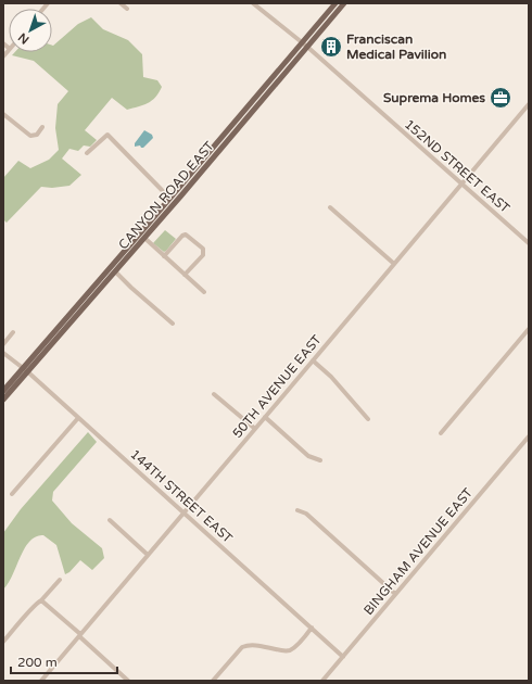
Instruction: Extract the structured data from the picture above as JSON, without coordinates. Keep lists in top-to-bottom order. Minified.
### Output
{"streets":{"main road":["CANYON ROAD EAST"],"street":["152ND STREET EAST","50TH AVENUE EAST","144TH STREET EAST","BINGHAM AVENUE EAST"]},"crossings":[["152ND STREET EAST","CANYON ROAD EAST"],["152ND STREET EAST","50TH AVENUE EAST"],["CANYON ROAD EAST","144TH STREET EAST"],["50TH AVENUE EAST","144TH STREET EAST"],["144TH STREET EAST","BINGHAM AVENUE EAST"]],"places":{"building":["Franciscan Medical Pavilion"],"office":["Suprema Homes"]},"scale_bar":"200 m","north":"bottom left"}
